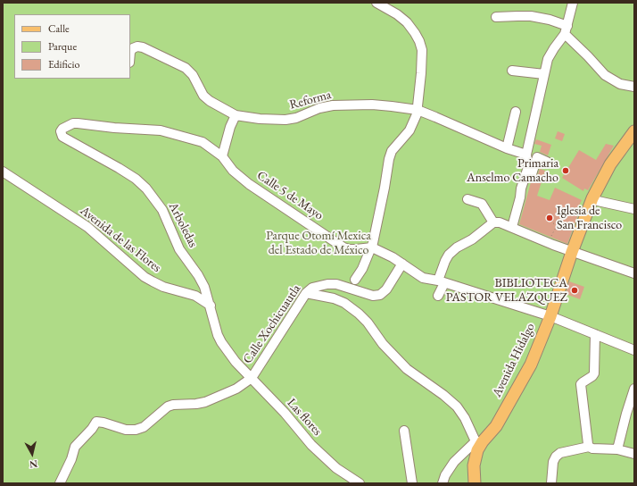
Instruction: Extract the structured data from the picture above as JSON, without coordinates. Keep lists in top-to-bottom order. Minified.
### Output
{"streets":{"main road":["Avenida Hidalgo"],"street":["Reforma","Calle 5 de Mayo","Arboledas","Avenida de las Flores","Calle Xochicuautla","Las flores"]},"crossings":[["Calle 5 de Mayo","Arboledas"],["Arboledas","Avenida de las Flores"],["Arboledas","Las flores"],["Avenida de las Flores","Las flores"],["Calle Xochicuautla","Las flores"]],"parks":["Parque Otomí Mexica del Estado de México"],"places":["Primaria Anselmo Camacho","Iglesia de San Francisco","BIBLIOTECA PASTOR VELAZQUEZ"],"legend":["Calle","Parque","Edificio"],"north":"bottom"}
